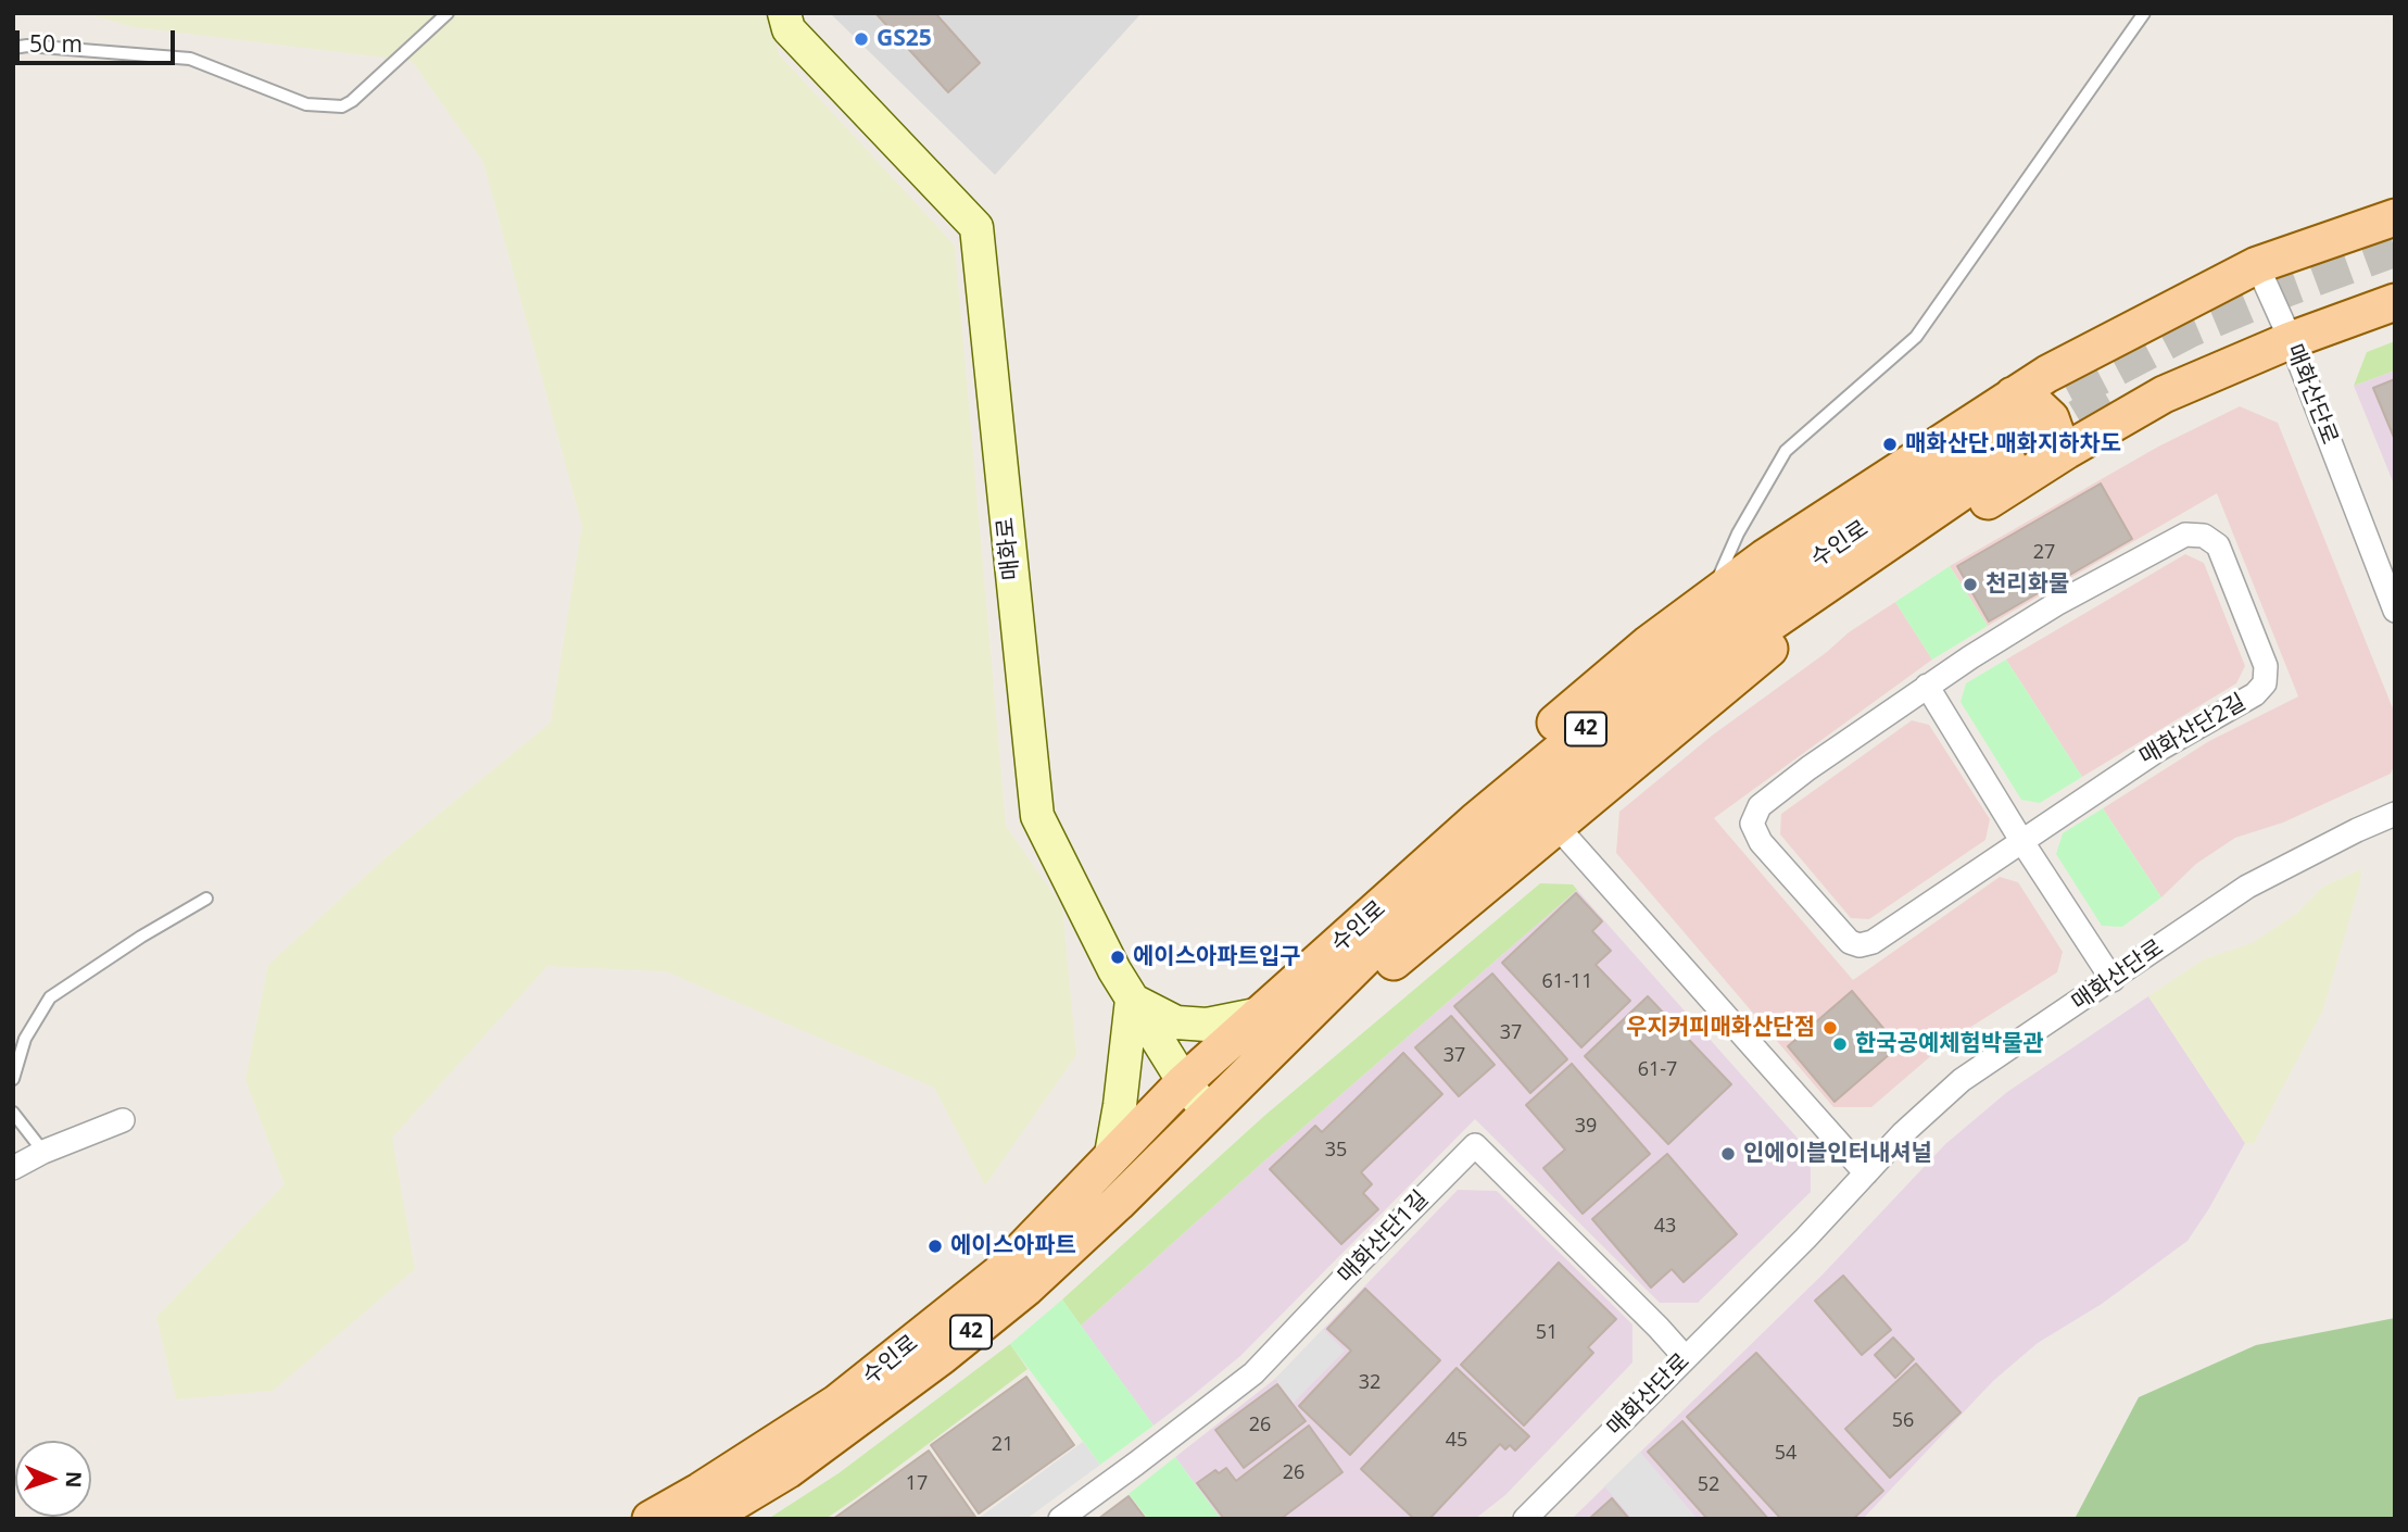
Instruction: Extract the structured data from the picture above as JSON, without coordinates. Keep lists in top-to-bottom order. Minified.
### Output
{"streets":{"main road":["수인로","42"],"street":["매화산단로","매화로","매화산단2길","매화산단1길"]},"crossings":[["매화산단로","매화산단1길"],["수인로","매화로"]],"places":["GS25","매화산단.매화지하차도","천리화물","에이스아파트입구","우지커피매화산단점","한국공예체험박물관","인에이블인터내셔널","에이스아파트"],"house_numbers":["27","61-11","37","37","61-7","39","35","43","51","32","56","26","45","21","54","26","17","52"],"scale_bar":"50 m","north":"right"}
